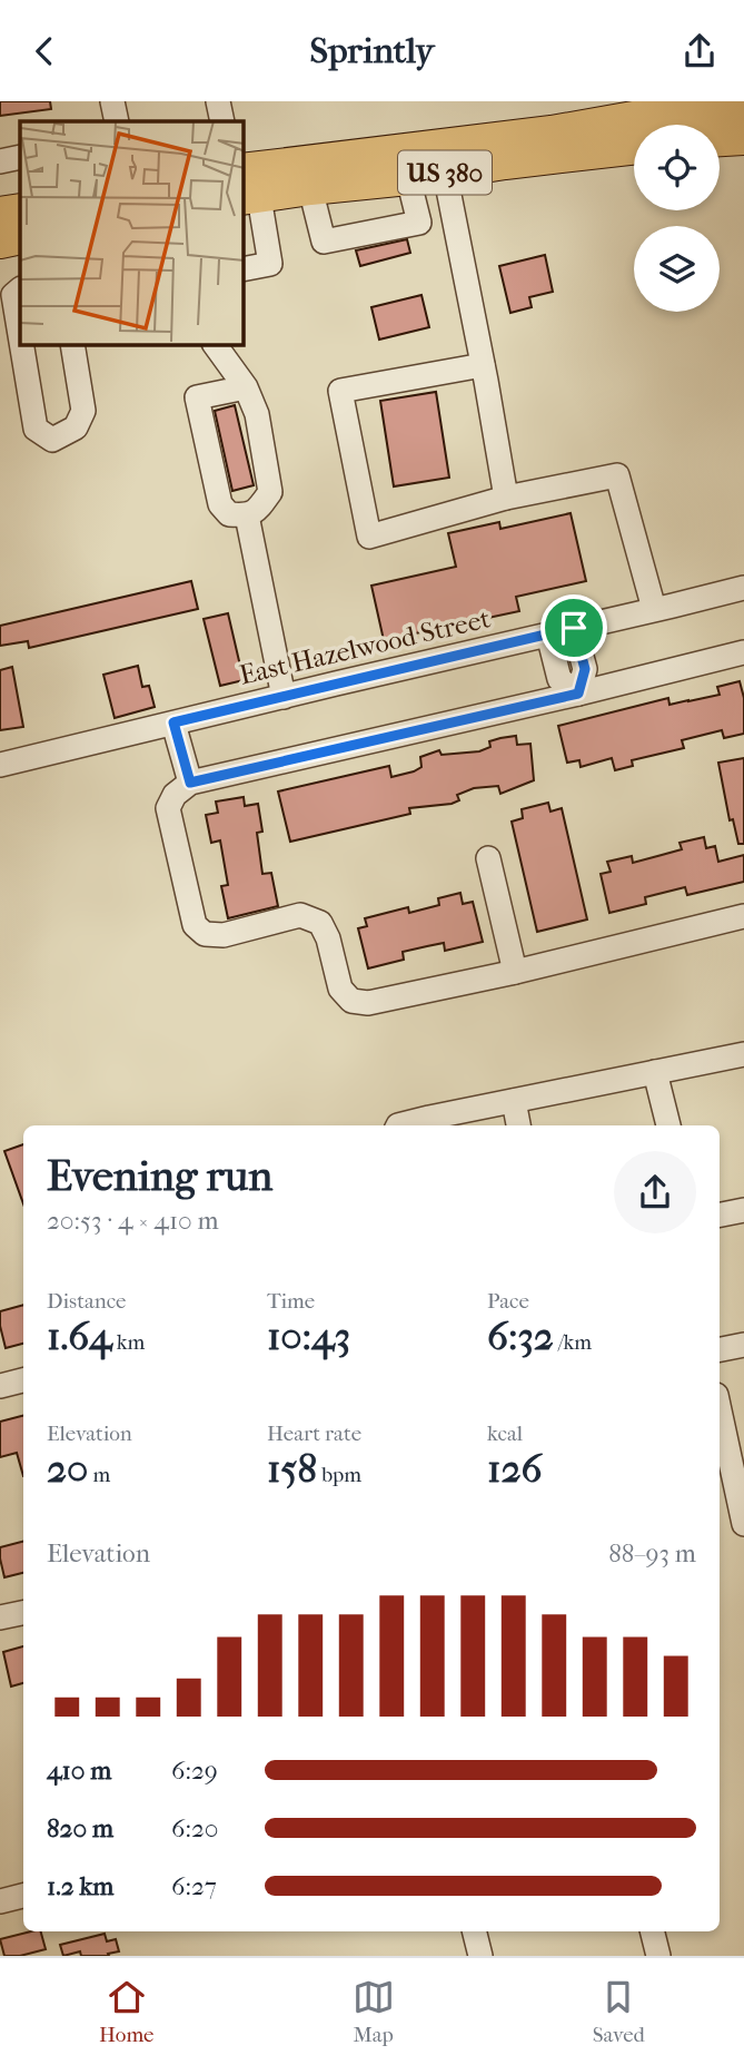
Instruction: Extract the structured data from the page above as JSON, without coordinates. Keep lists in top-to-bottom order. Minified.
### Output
{"streets":{"highway":["US 380"],"street":["East Hazelwood Street"]},"page":{"header":"Sprintly","heading":["Evening run","20:53 · 4 × 410 m"],"stats":[["Distance","1.64 km"],["Time","10:43"],["Pace","6:32 /km"],["Elevation","20 m"],["Heart rate","158 bpm"],["kcal","126"]],"chart":["Elevation","88–93 m"],"list":[{"name":"410 m","note":"6:29"},{"name":"820 m","note":"6:20"},{"name":"1.2 km","note":"6:27"}],"tabs":["Home","Map","Saved"]}}
